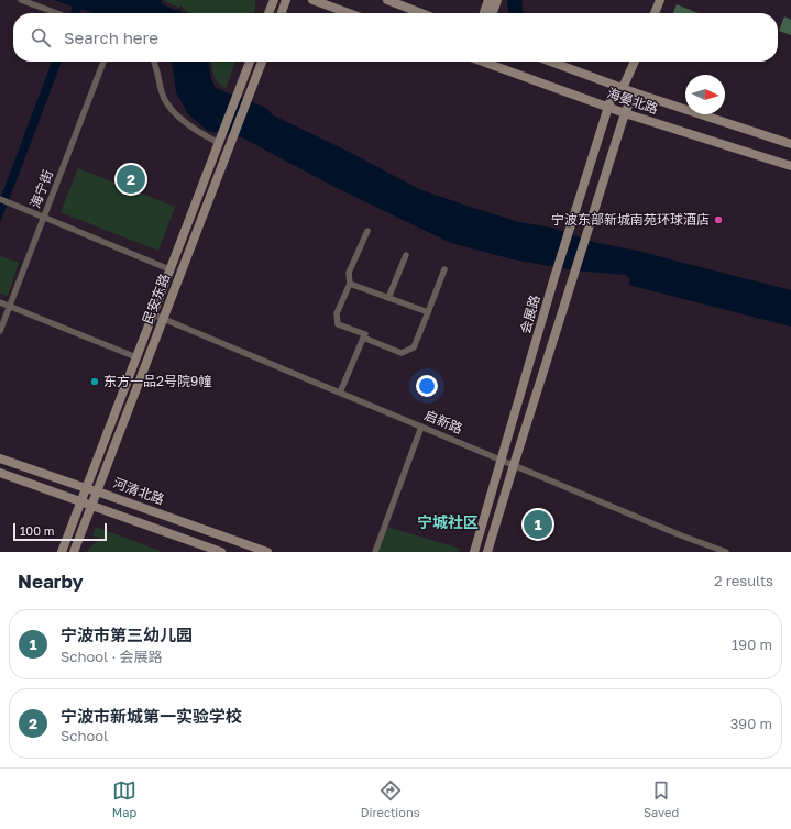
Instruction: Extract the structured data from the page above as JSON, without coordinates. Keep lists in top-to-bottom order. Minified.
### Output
{"streets":{"main road":["海晏北路","民安东路","会展路","河清北路"],"street":["海宁街","启新路"]},"crossings":[["海晏北路","会展路"],["民安东路","启新路"],["民安东路","河清北路"],["会展路","启新路"]],"districts":["宁城社区"],"places":["宁波东部新城南苑环球酒店","东方一品2号院9幢"],"scale_bar":"100 m","north":"right","page":{"search":"Search here","pins":["2","1"],"scale":"100 m","heading":["Nearby","2 results"],"list":[{"mark":"1","name":"宁波市第三幼儿园","note":"School · 会展路","value":"190 m"},{"mark":"2","name":"宁波市新城第一实验学校","note":"School","value":"390 m"}],"nav":["Map","Directions","Saved"]}}
